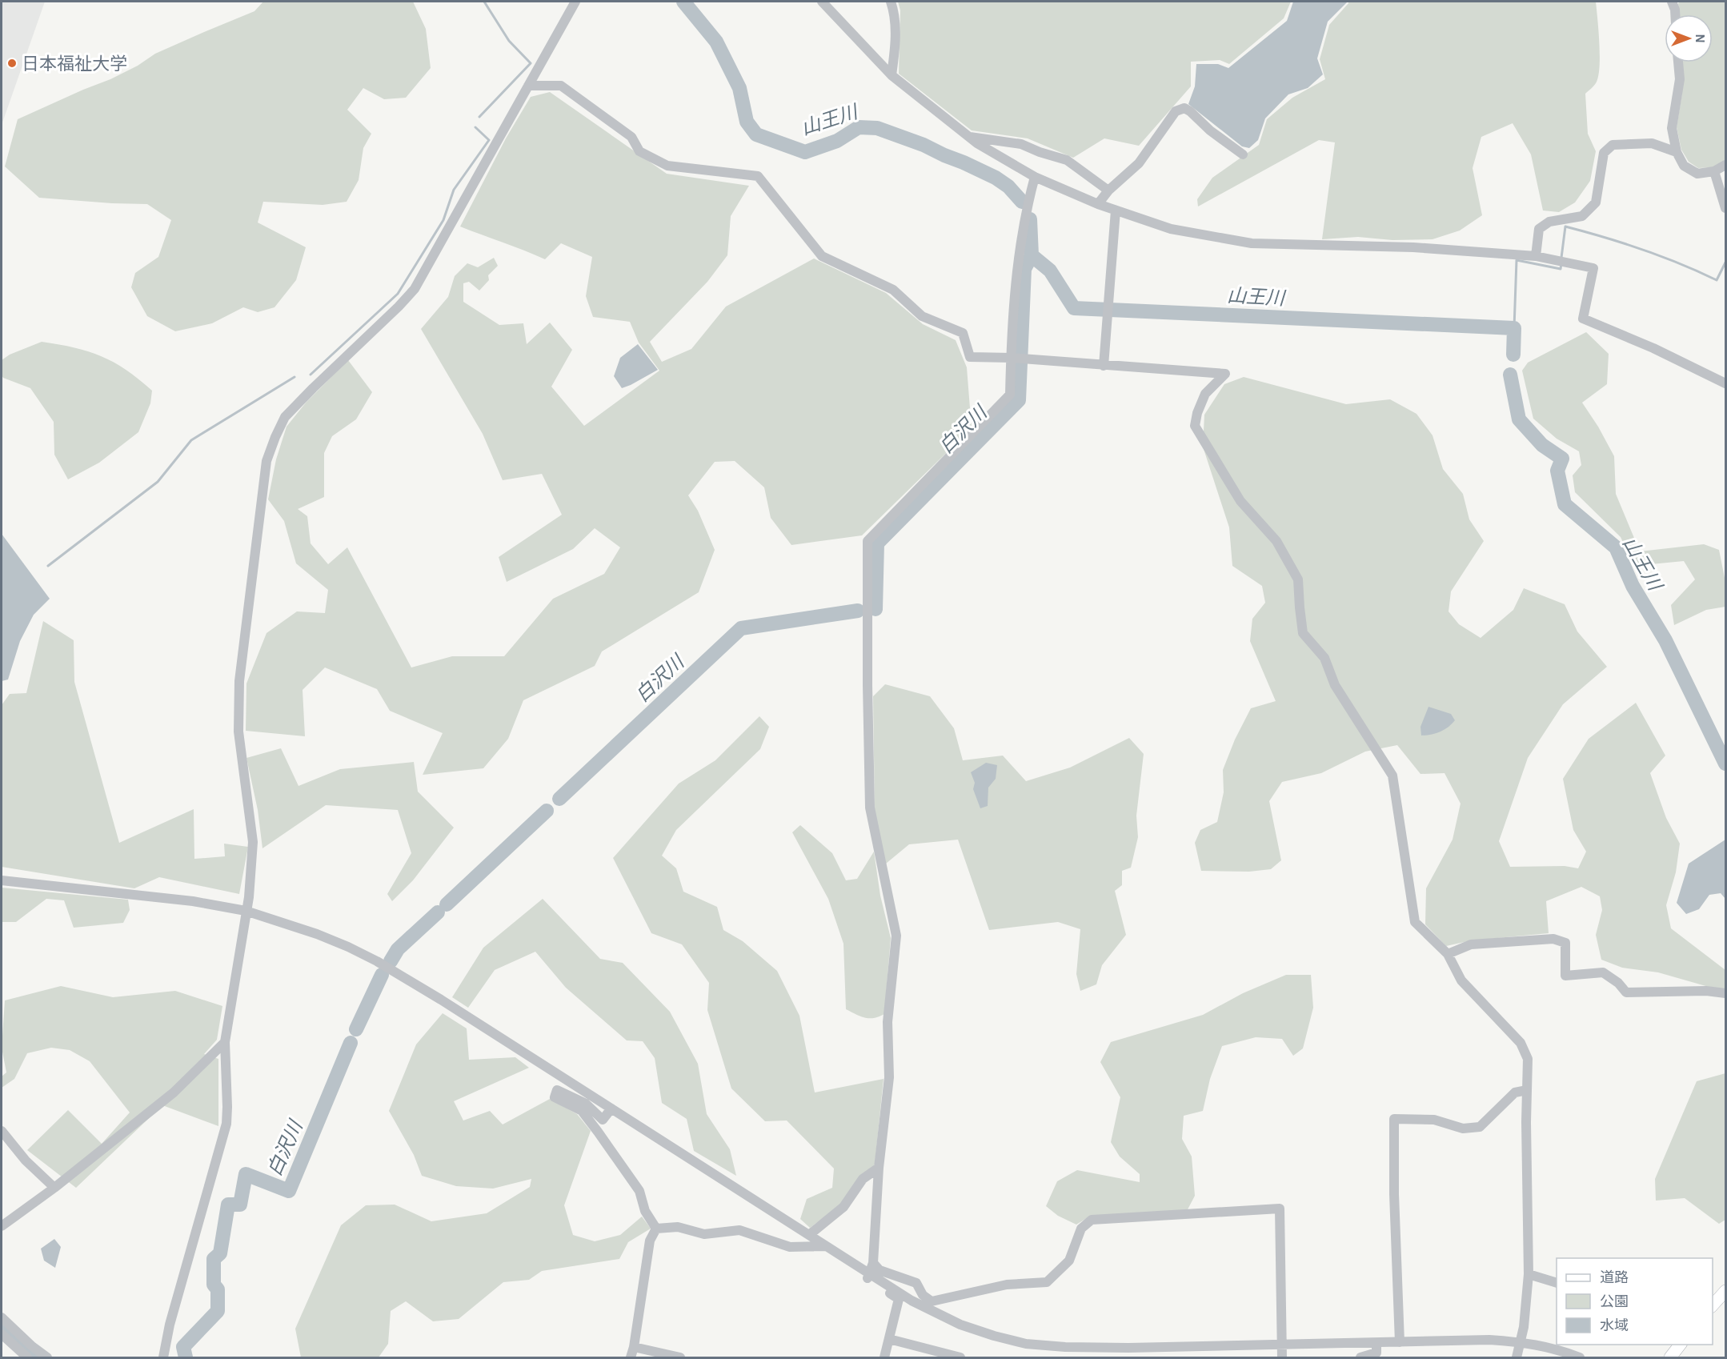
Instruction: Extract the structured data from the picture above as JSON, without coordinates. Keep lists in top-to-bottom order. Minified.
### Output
{"water":["山王川","白沢川"],"places":["日本福祉大学"],"legend":["道路","公園","水域"],"north":"right"}
